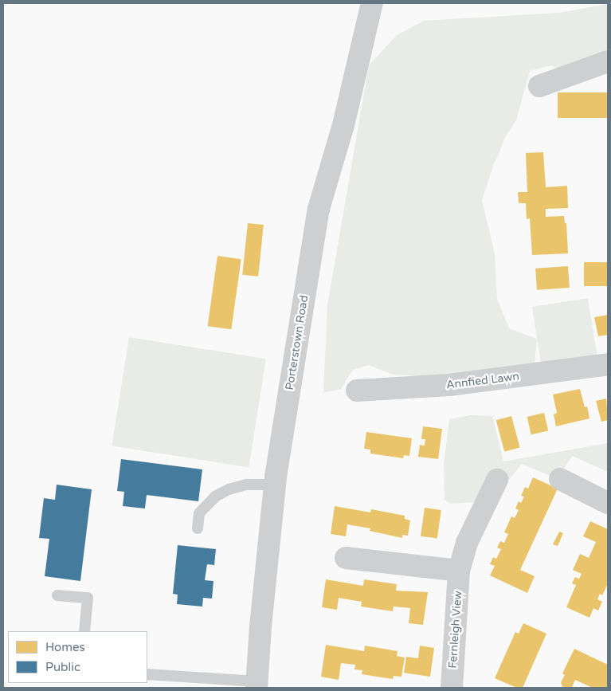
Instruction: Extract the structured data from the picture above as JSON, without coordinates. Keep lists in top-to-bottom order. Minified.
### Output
{"streets":{"street":["Porterstown Road","Annfied Lawn","Fernleigh View"]},"legend":["Homes","Public"]}
